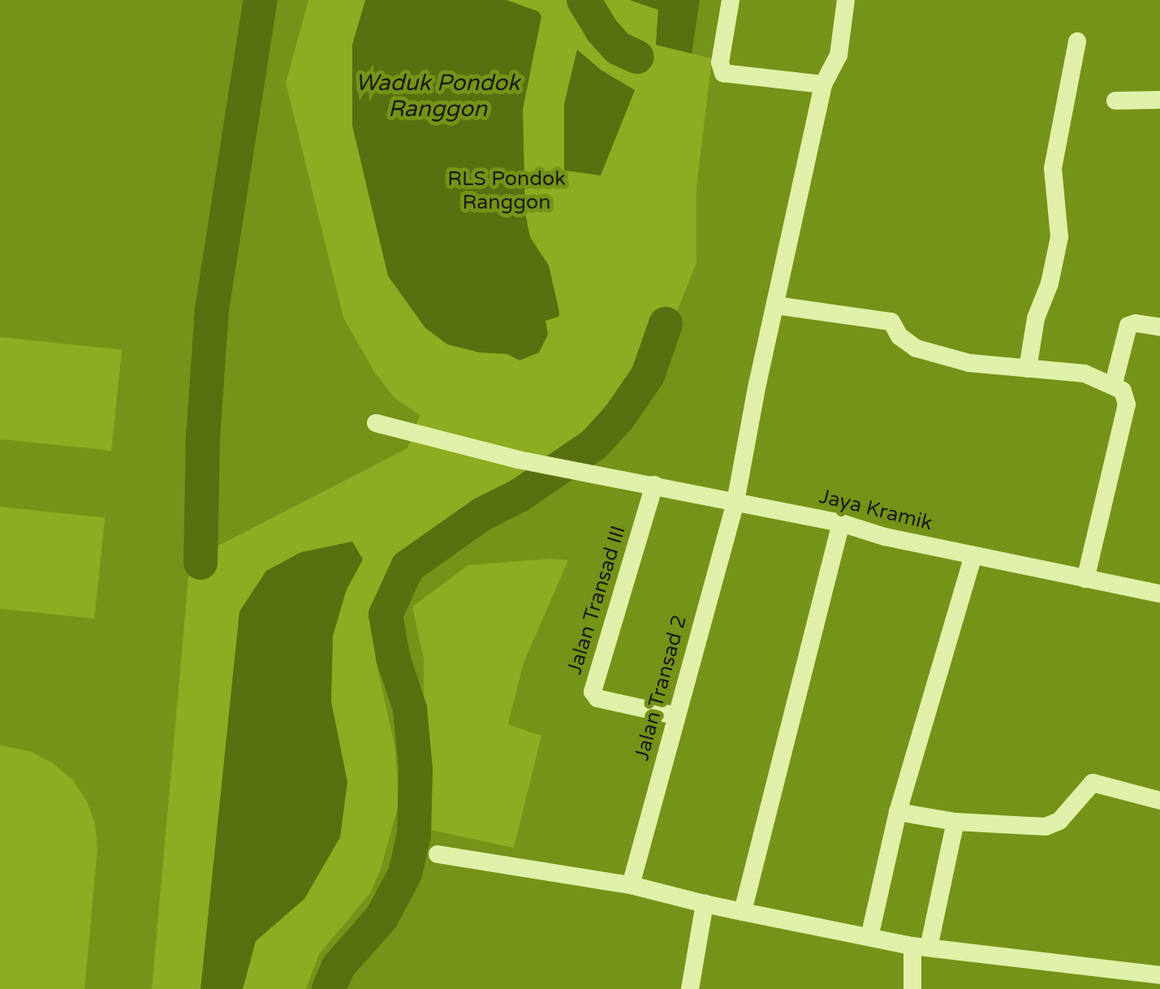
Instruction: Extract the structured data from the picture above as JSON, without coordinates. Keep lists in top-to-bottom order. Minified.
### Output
{"streets":{"street":["Jaya Kramik","Jalan Transad III","Jalan Transad 2"]},"crossings":[["Jaya Kramik","Jalan Transad III"],["Jaya Kramik","Jalan Transad 2"],["Jalan Transad III","Jalan Transad 2"]],"water":["Waduk Pondok Ranggon"],"parks":["RLS Pondok Ranggon"]}
